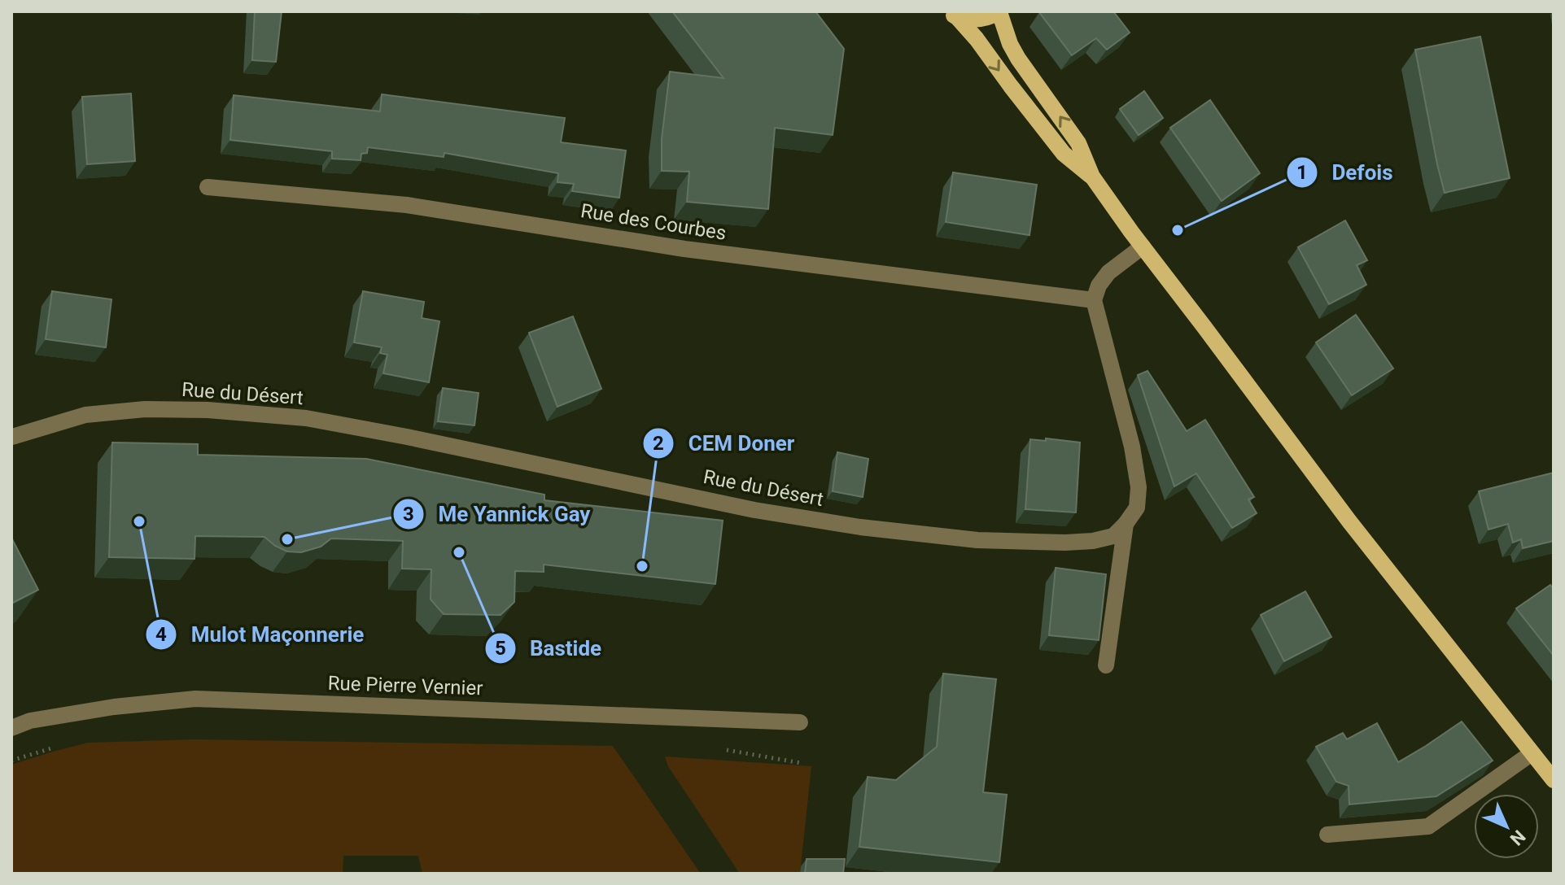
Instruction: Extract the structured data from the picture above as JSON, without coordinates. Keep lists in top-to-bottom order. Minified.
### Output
{"streets":{"street":["Rue des Courbes","Rue du Désert","Rue Pierre Vernier"]},"places":["Defois","Mulot Maçonnerie","Me Yannick Gay","Bastide","CEM Doner"],"north":"bottom right"}
